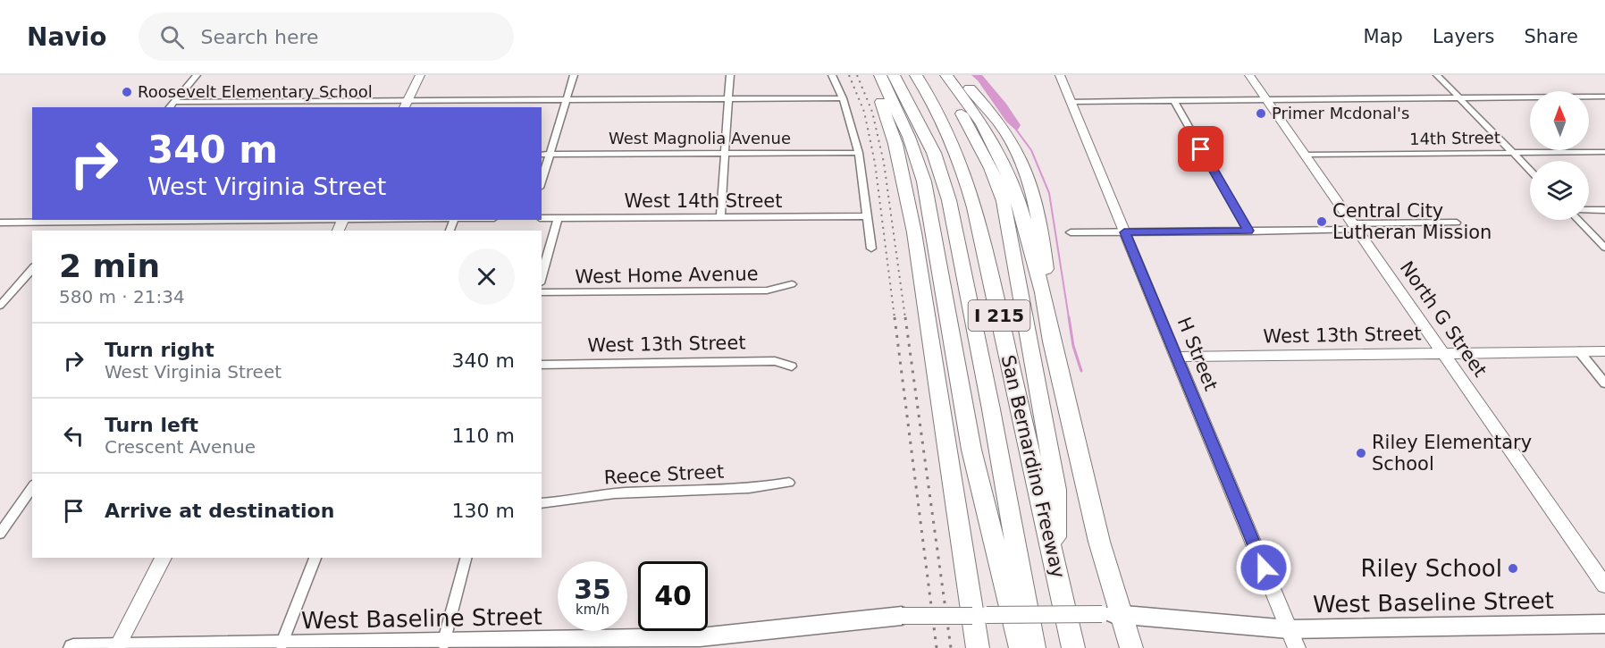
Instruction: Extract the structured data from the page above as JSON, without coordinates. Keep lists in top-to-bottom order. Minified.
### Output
{"streets":{"highway":["I 215","San Bernardino Freeway"],"main road":["West Baseline Street"],"street":["West Magnolia Avenue","14th Street","West 14th Street","West Home Avenue","North G Street","West 13th Street","H Street","Reece Street"]},"crossings":[["14th Street","North G Street"],["North G Street","West 13th Street"],["West 13th Street","H Street"],["H Street","West Baseline Street"]],"places":["Roosevelt Elementary School","Primer Mcdonal's","Central City Lutheran Mission","Riley Elementary School","Riley School"],"north":"top","page":{"header":"Navio","search":"Search here","nav":["Map","Layers","Share"],"turn":["340 m","West Virginia Street"],"heading":["2 min","580 m · 21:34"],"list":[{"name":"Turn right","note":"West Virginia Street","value":"340 m"},{"name":"Turn left","note":"Crescent Avenue","value":"110 m"},{"name":"Arrive at destination","value":"130 m"}],"speed":"35 km/h","limit":"40"}}
